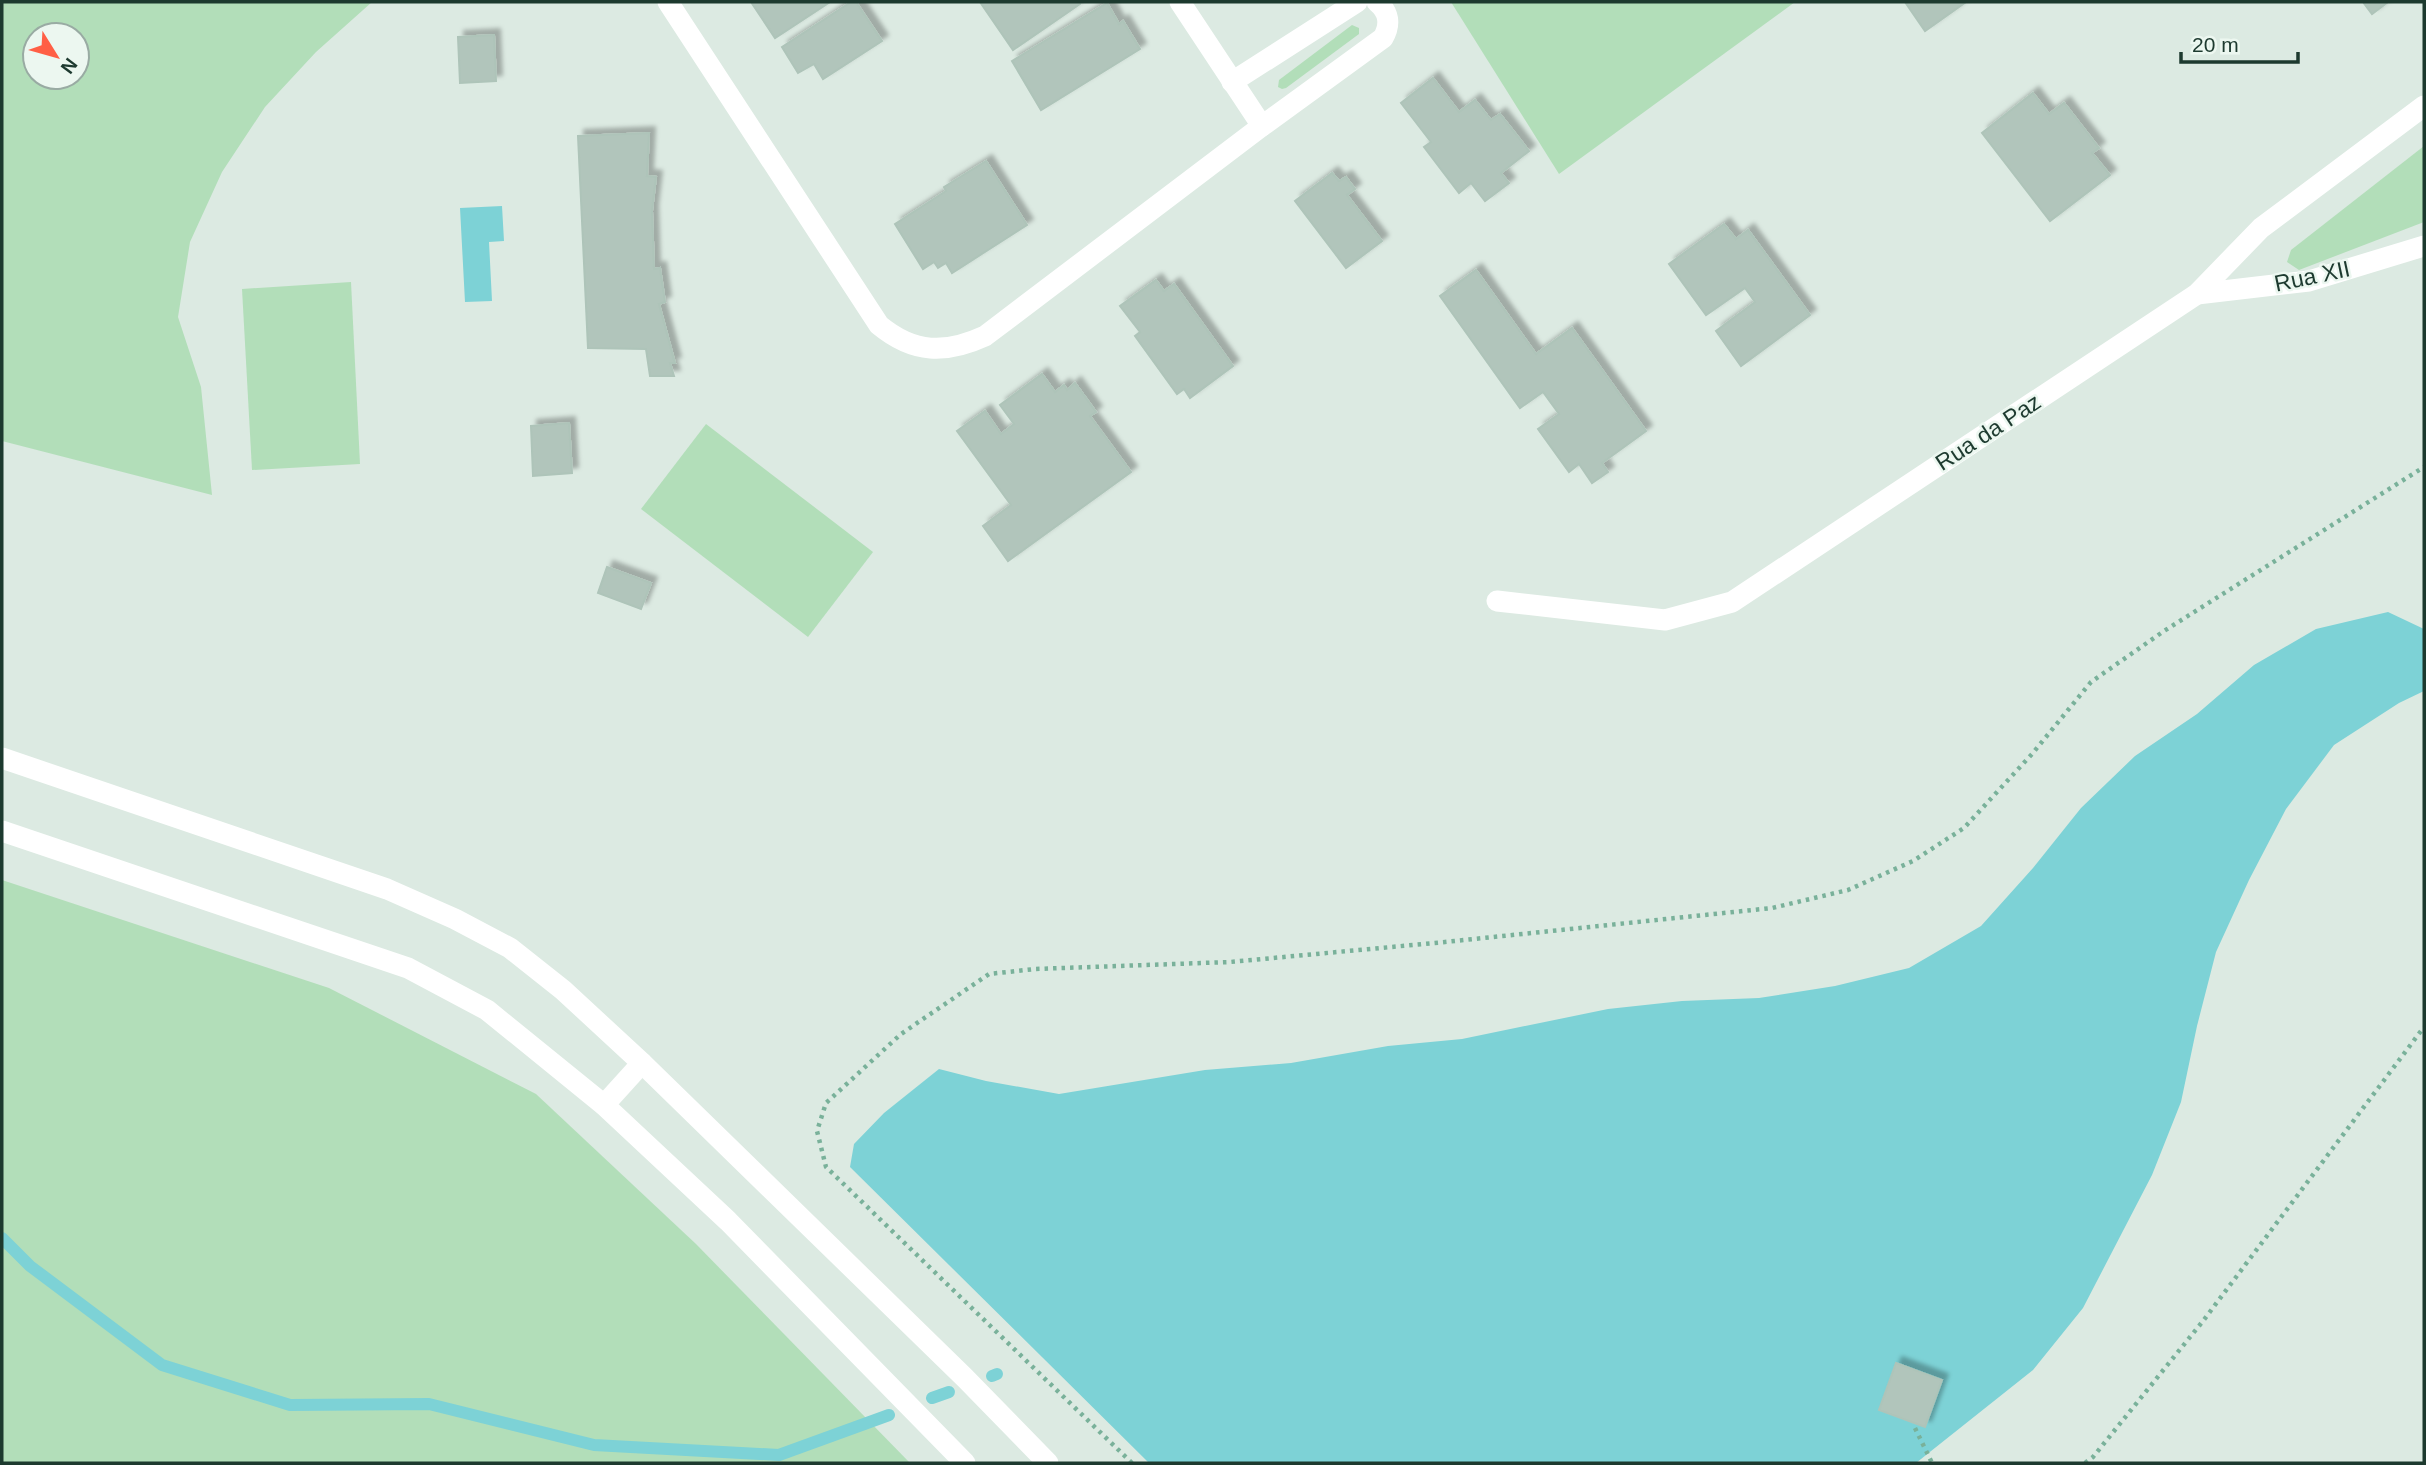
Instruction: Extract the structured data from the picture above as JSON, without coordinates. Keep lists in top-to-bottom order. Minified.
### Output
{"streets":{"street":["Rua XII","Rua da Paz"]},"crossings":[["Rua XII","Rua da Paz"]],"scale_bar":"20 m","north":"bottom right"}
